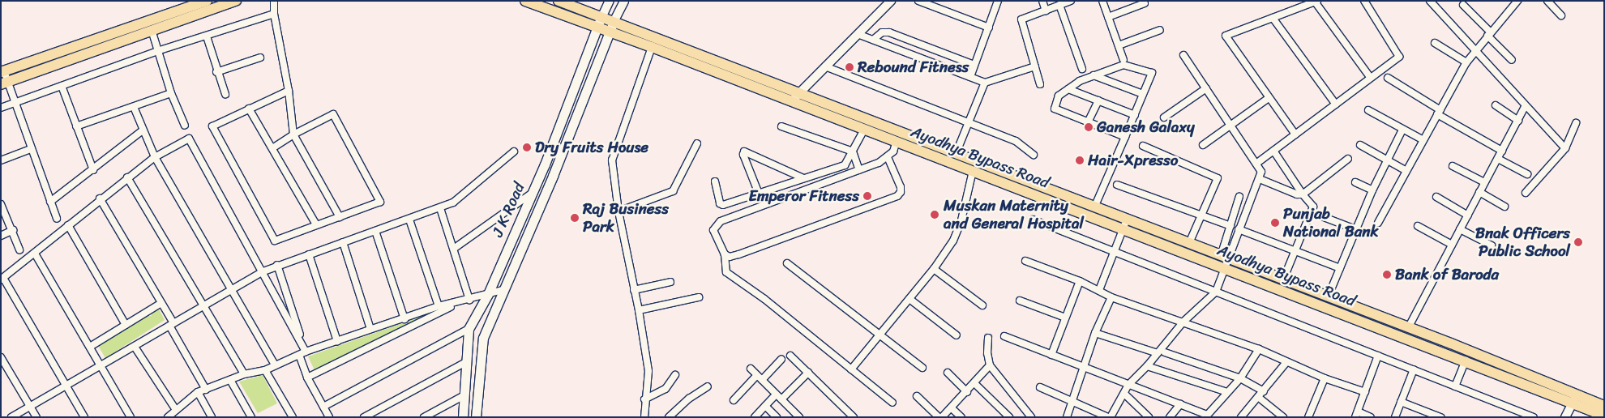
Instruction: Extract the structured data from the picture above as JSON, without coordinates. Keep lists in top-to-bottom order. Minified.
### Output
{"streets":{"main road":["Ayodhya Bypass Road","J K Road"]},"crossings":[["Ayodhya Bypass Road","J K Road"]],"places":["Rebound Fitness","Ganesh Galaxy","Dry Fruits House","Hair-Xpresso","Emperor Fitness","Muskan Maternity and General Hospital","Raj Business Park","Punjab National Bank","Bnak Officers Public School","Bank of Baroda"]}
